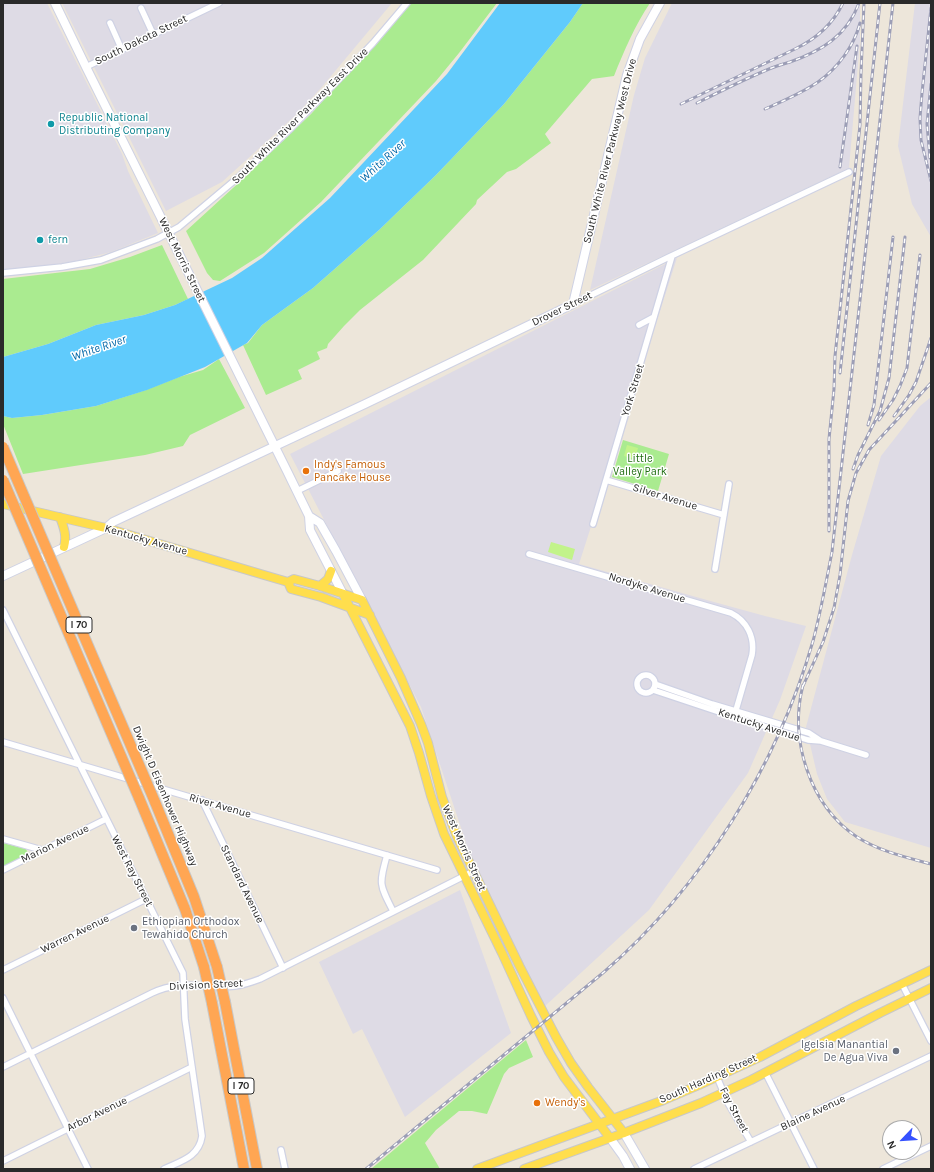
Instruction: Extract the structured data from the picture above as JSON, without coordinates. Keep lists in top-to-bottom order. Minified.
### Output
{"streets":{"highway":["I 70","Dwight D Eisenhower Highway"],"main road":["West Morris Street","Kentucky Avenue","South Harding Street"],"street":["South Dakota Street","South White River Parkway East Drive","South White River Parkway West Drive","Drover Street","York Street","Silver Avenue","Nordyke Avenue","River Avenue","Marion Avenue","West Ray Street","Standard Avenue","Warren Avenue","Division Street","Fay Street","Blaine Avenue","Arbor Avenue"]},"crossings":[["South Dakota Street","West Morris Street"],["South White River Parkway East Drive","West Morris Street"],["South White River Parkway West Drive","Drover Street"],["West Morris Street","Drover Street"],["West Morris Street","Kentucky Avenue"],["West Morris Street","Division Street"],["West Morris Street","South Harding Street"],["Drover Street","York Street"],["York Street","Silver Avenue"],["Kentucky Avenue","Nordyke Avenue"],["River Avenue","West Ray Street"],["River Avenue","Standard Avenue"],["Marion Avenue","West Ray Street"],["West Ray Street","Warren Avenue"],["West Ray Street","Division Street"],["West Ray Street","Arbor Avenue"],["Standard Avenue","Division Street"],["South Harding Street","Fay Street"],["Fay Street","Blaine Avenue"]],"water":["White River"],"parks":["Little Valley Park"],"places":["Republic National Distributing Company","fern","Indy's Famous Pancake House","Ethiopian Orthodox Tewahido Church","Igelsia Manantial De Agua Viva","Wendy's"],"north":"bottom left"}
